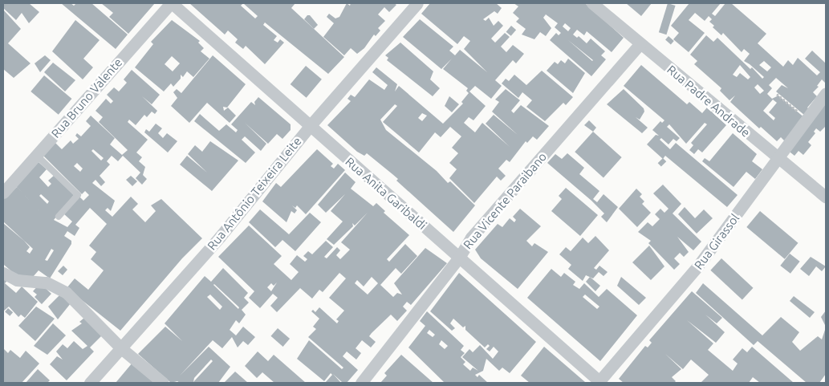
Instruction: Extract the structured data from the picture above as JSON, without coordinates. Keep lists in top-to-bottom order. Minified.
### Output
{"streets":{"street":["Rua Bruno Valente","Rua Padre Andrade","Rua Antônio Teixeira Leite","Rua Anita Garibaldi","Rua Vicente Paraibano","Rua Girassol"]},"crossings":[["Rua Bruno Valente","Rua Anita Garibaldi"],["Rua Padre Andrade","Rua Vicente Paraibano"],["Rua Padre Andrade","Rua Girassol"],["Rua Antônio Teixeira Leite","Rua Anita Garibaldi"],["Rua Anita Garibaldi","Rua Vicente Paraibano"],["Rua Anita Garibaldi","Rua Girassol"]]}
